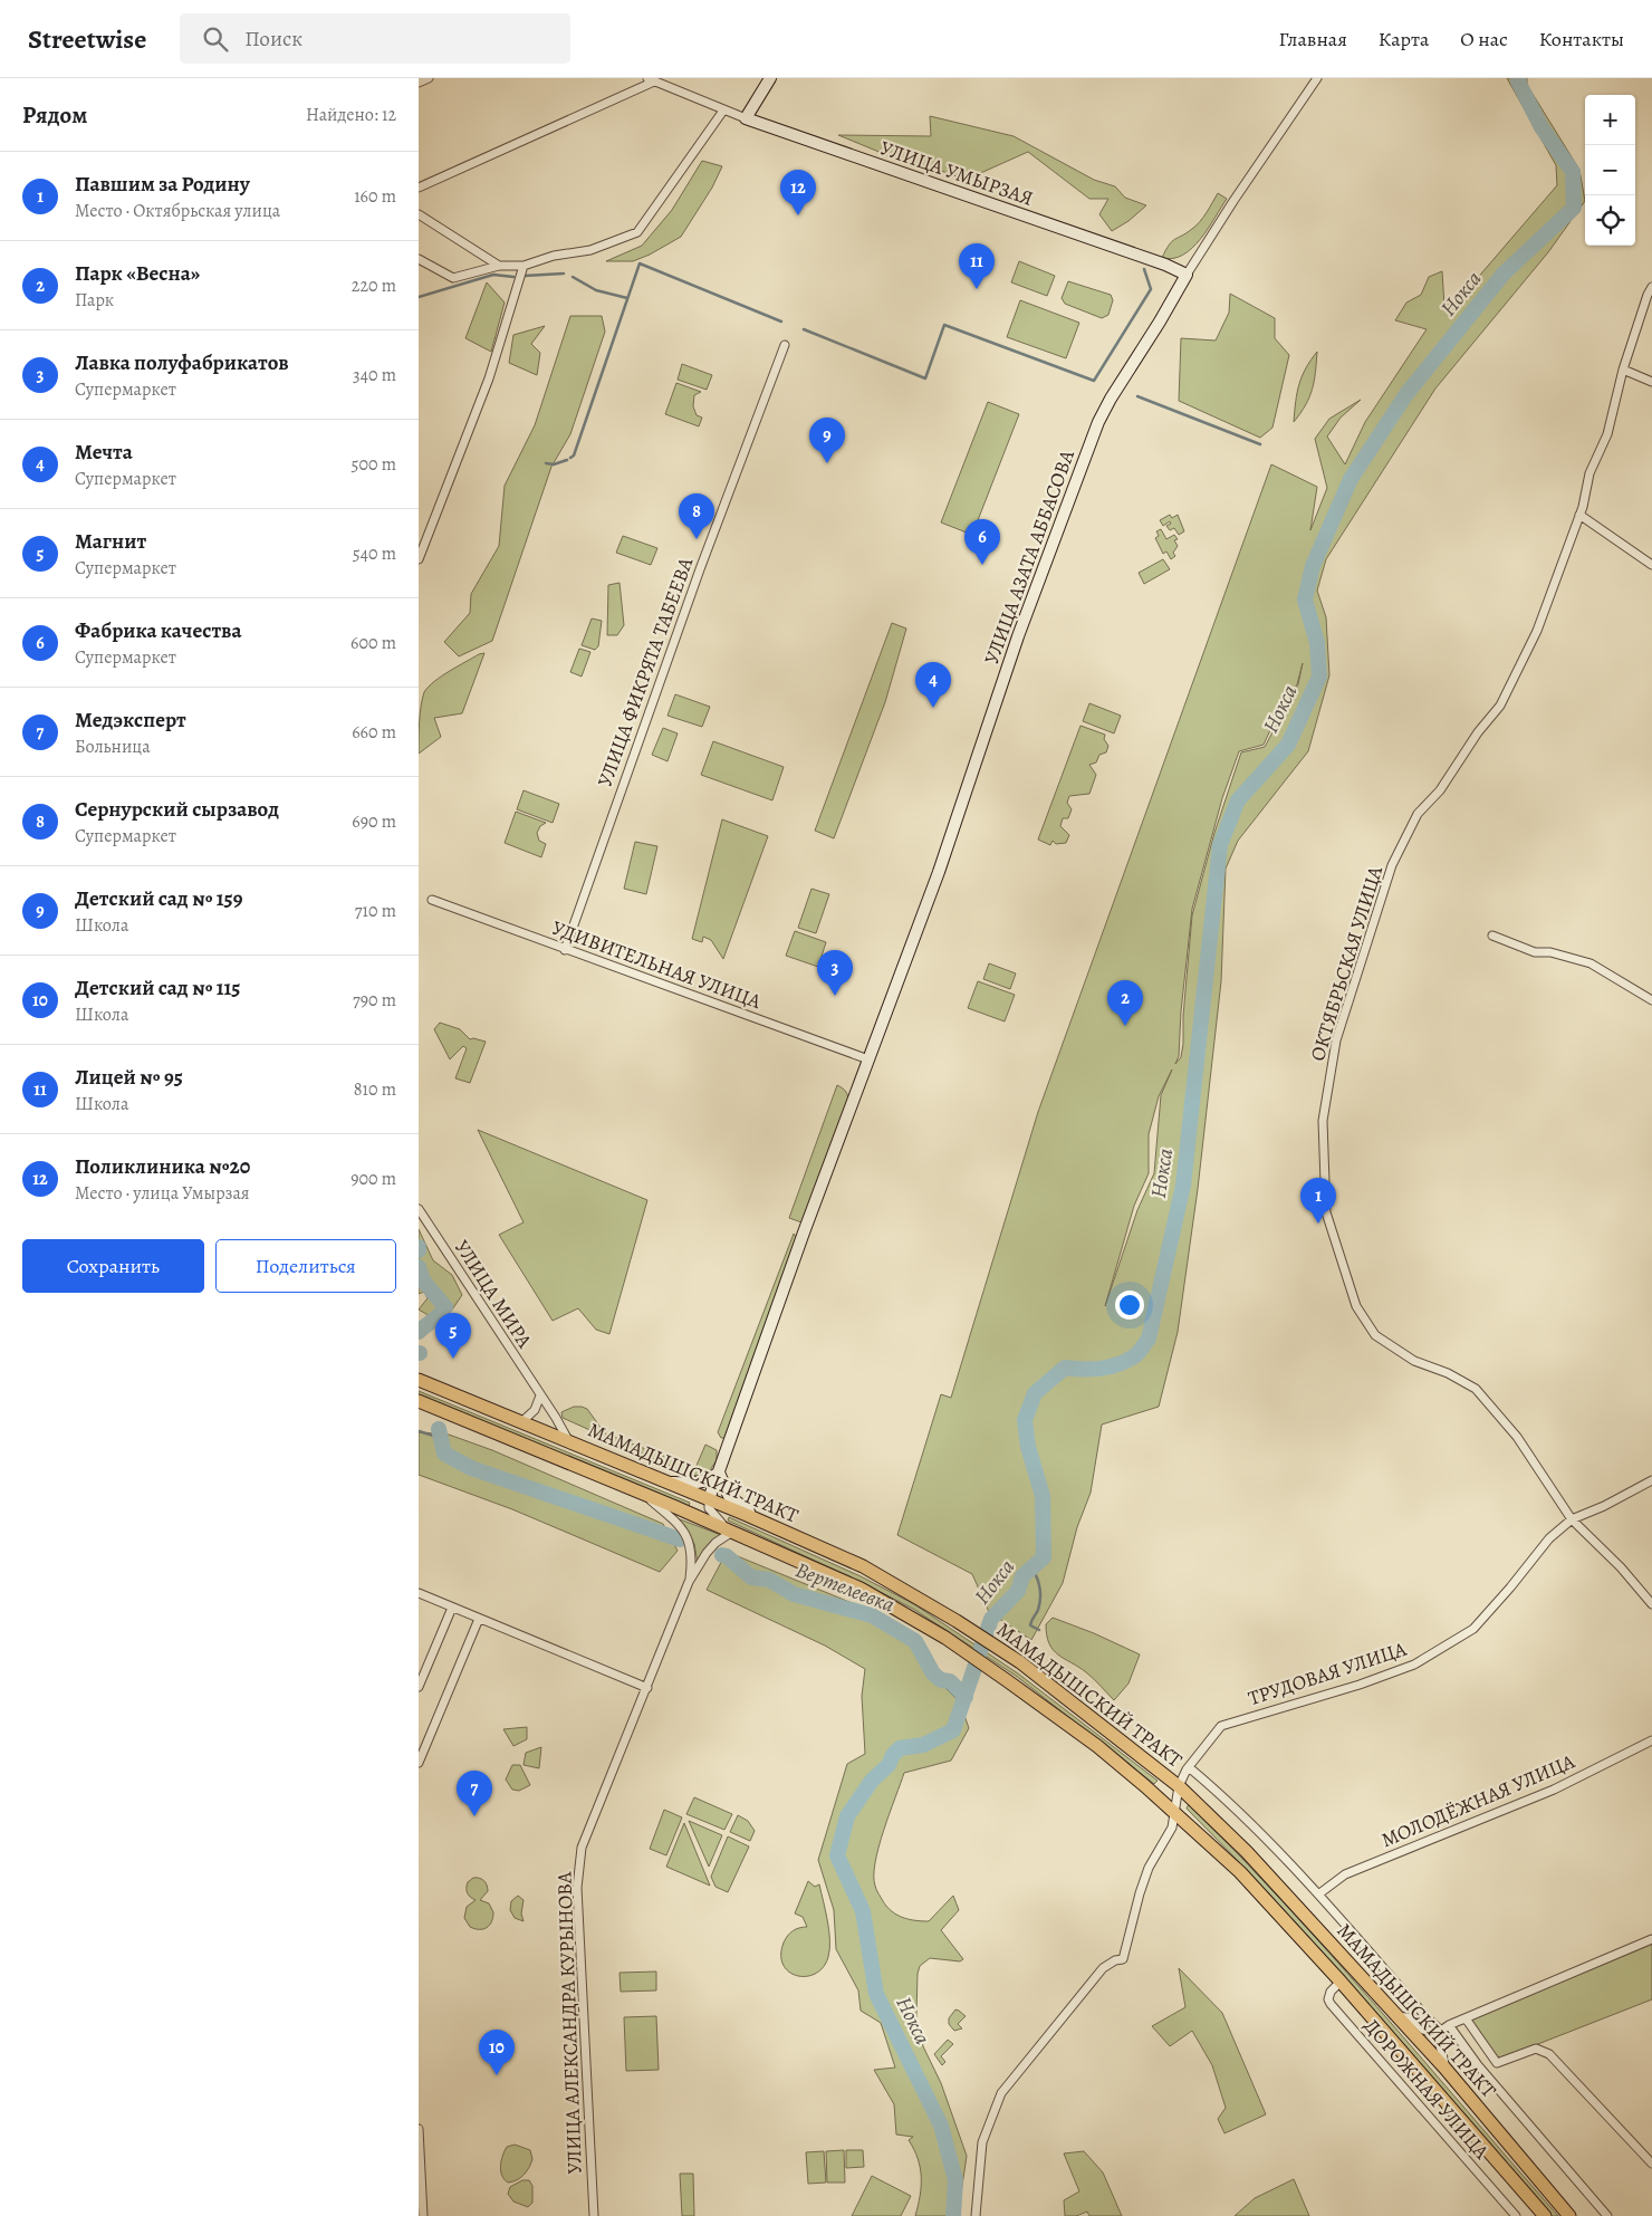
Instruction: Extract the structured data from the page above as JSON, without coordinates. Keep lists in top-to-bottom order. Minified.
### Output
{"streets":{"main road":["МАМАДЫШСКИЙ ТРАКТ"],"street":["УЛИЦА УМЫРЗАЯ","УЛИЦА АЗАТА АББАСОВА","УЛИЦА ФИКРЯТА ТАБЕЕВА","ОКТЯБРЬСКАЯ УЛИЦА","УДИВИТЕЛЬНАЯ УЛИЦА","УЛИЦА МИРА","ТРУДОВАЯ УЛИЦА","МОЛОДЁЖНАЯ УЛИЦА","УЛИЦА АЛЕКСАНДРА КУРЫНОВА","ДОРОЖНАЯ УЛИЦА"]},"crossings":[["УЛИЦА УМЫРЗАЯ","УЛИЦА АЗАТА АББАСОВА"],["УЛИЦА АЗАТА АББАСОВА","УДИВИТЕЛЬНАЯ УЛИЦА"],["УЛИЦА АЗАТА АББАСОВА","МАМАДЫШСКИЙ ТРАКТ"],["УЛИЦА ФИКРЯТА ТАБЕЕВА","УДИВИТЕЛЬНАЯ УЛИЦА"],["ОКТЯБРЬСКАЯ УЛИЦА","ТРУДОВАЯ УЛИЦА"],["УЛИЦА МИРА","МАМАДЫШСКИЙ ТРАКТ"],["МАМАДЫШСКИЙ ТРАКТ","ТРУДОВАЯ УЛИЦА"],["МАМАДЫШСКИЙ ТРАКТ","УЛИЦА АЛЕКСАНДРА КУРЫНОВА"],["МАМАДЫШСКИЙ ТРАКТ","ДОРОЖНАЯ УЛИЦА"]],"water":["Нокса","Вертелеевка"],"page":{"header":"Streetwise","search":"Поиск","nav":["Главная","Карта","О нас","Контакты"],"heading":["Рядом","Найдено: 12"],"map_buttons":["+","−"],"list":[{"mark":"1","name":"Павшим за Родину","note":"Место · Октябрьская улица","value":"160 m"},{"mark":"2","name":"Парк «Весна»","note":"Парк","value":"220 m"},{"mark":"3","name":"Лавка полуфабрикатов","note":"Супермаркет","value":"340 m"},{"mark":"4","name":"Мечта","note":"Супермаркет","value":"500 m"},{"mark":"5","name":"Магнит","note":"Супермаркет","value":"540 m"},{"mark":"6","name":"Фабрика качества","note":"Супермаркет","value":"600 m"},{"mark":"7","name":"Медэксперт","note":"Больница","value":"660 m"},{"mark":"8","name":"Сернурский сырзавод","note":"Супермаркет","value":"690 m"},{"mark":"9","name":"Детский сад № 159","note":"Школа","value":"710 m"},{"mark":"10","name":"Детский сад № 115","note":"Школа","value":"790 m"},{"mark":"11","name":"Лицей № 95","note":"Школа","value":"810 m"},{"mark":"12","name":"Поликлиника №20","note":"Место · улица Умырзая","value":"900 m"}],"pins":["12","11","9","8","6","4","3","2","1","5","7","10"],"buttons":["Сохранить","Поделиться"]}}
